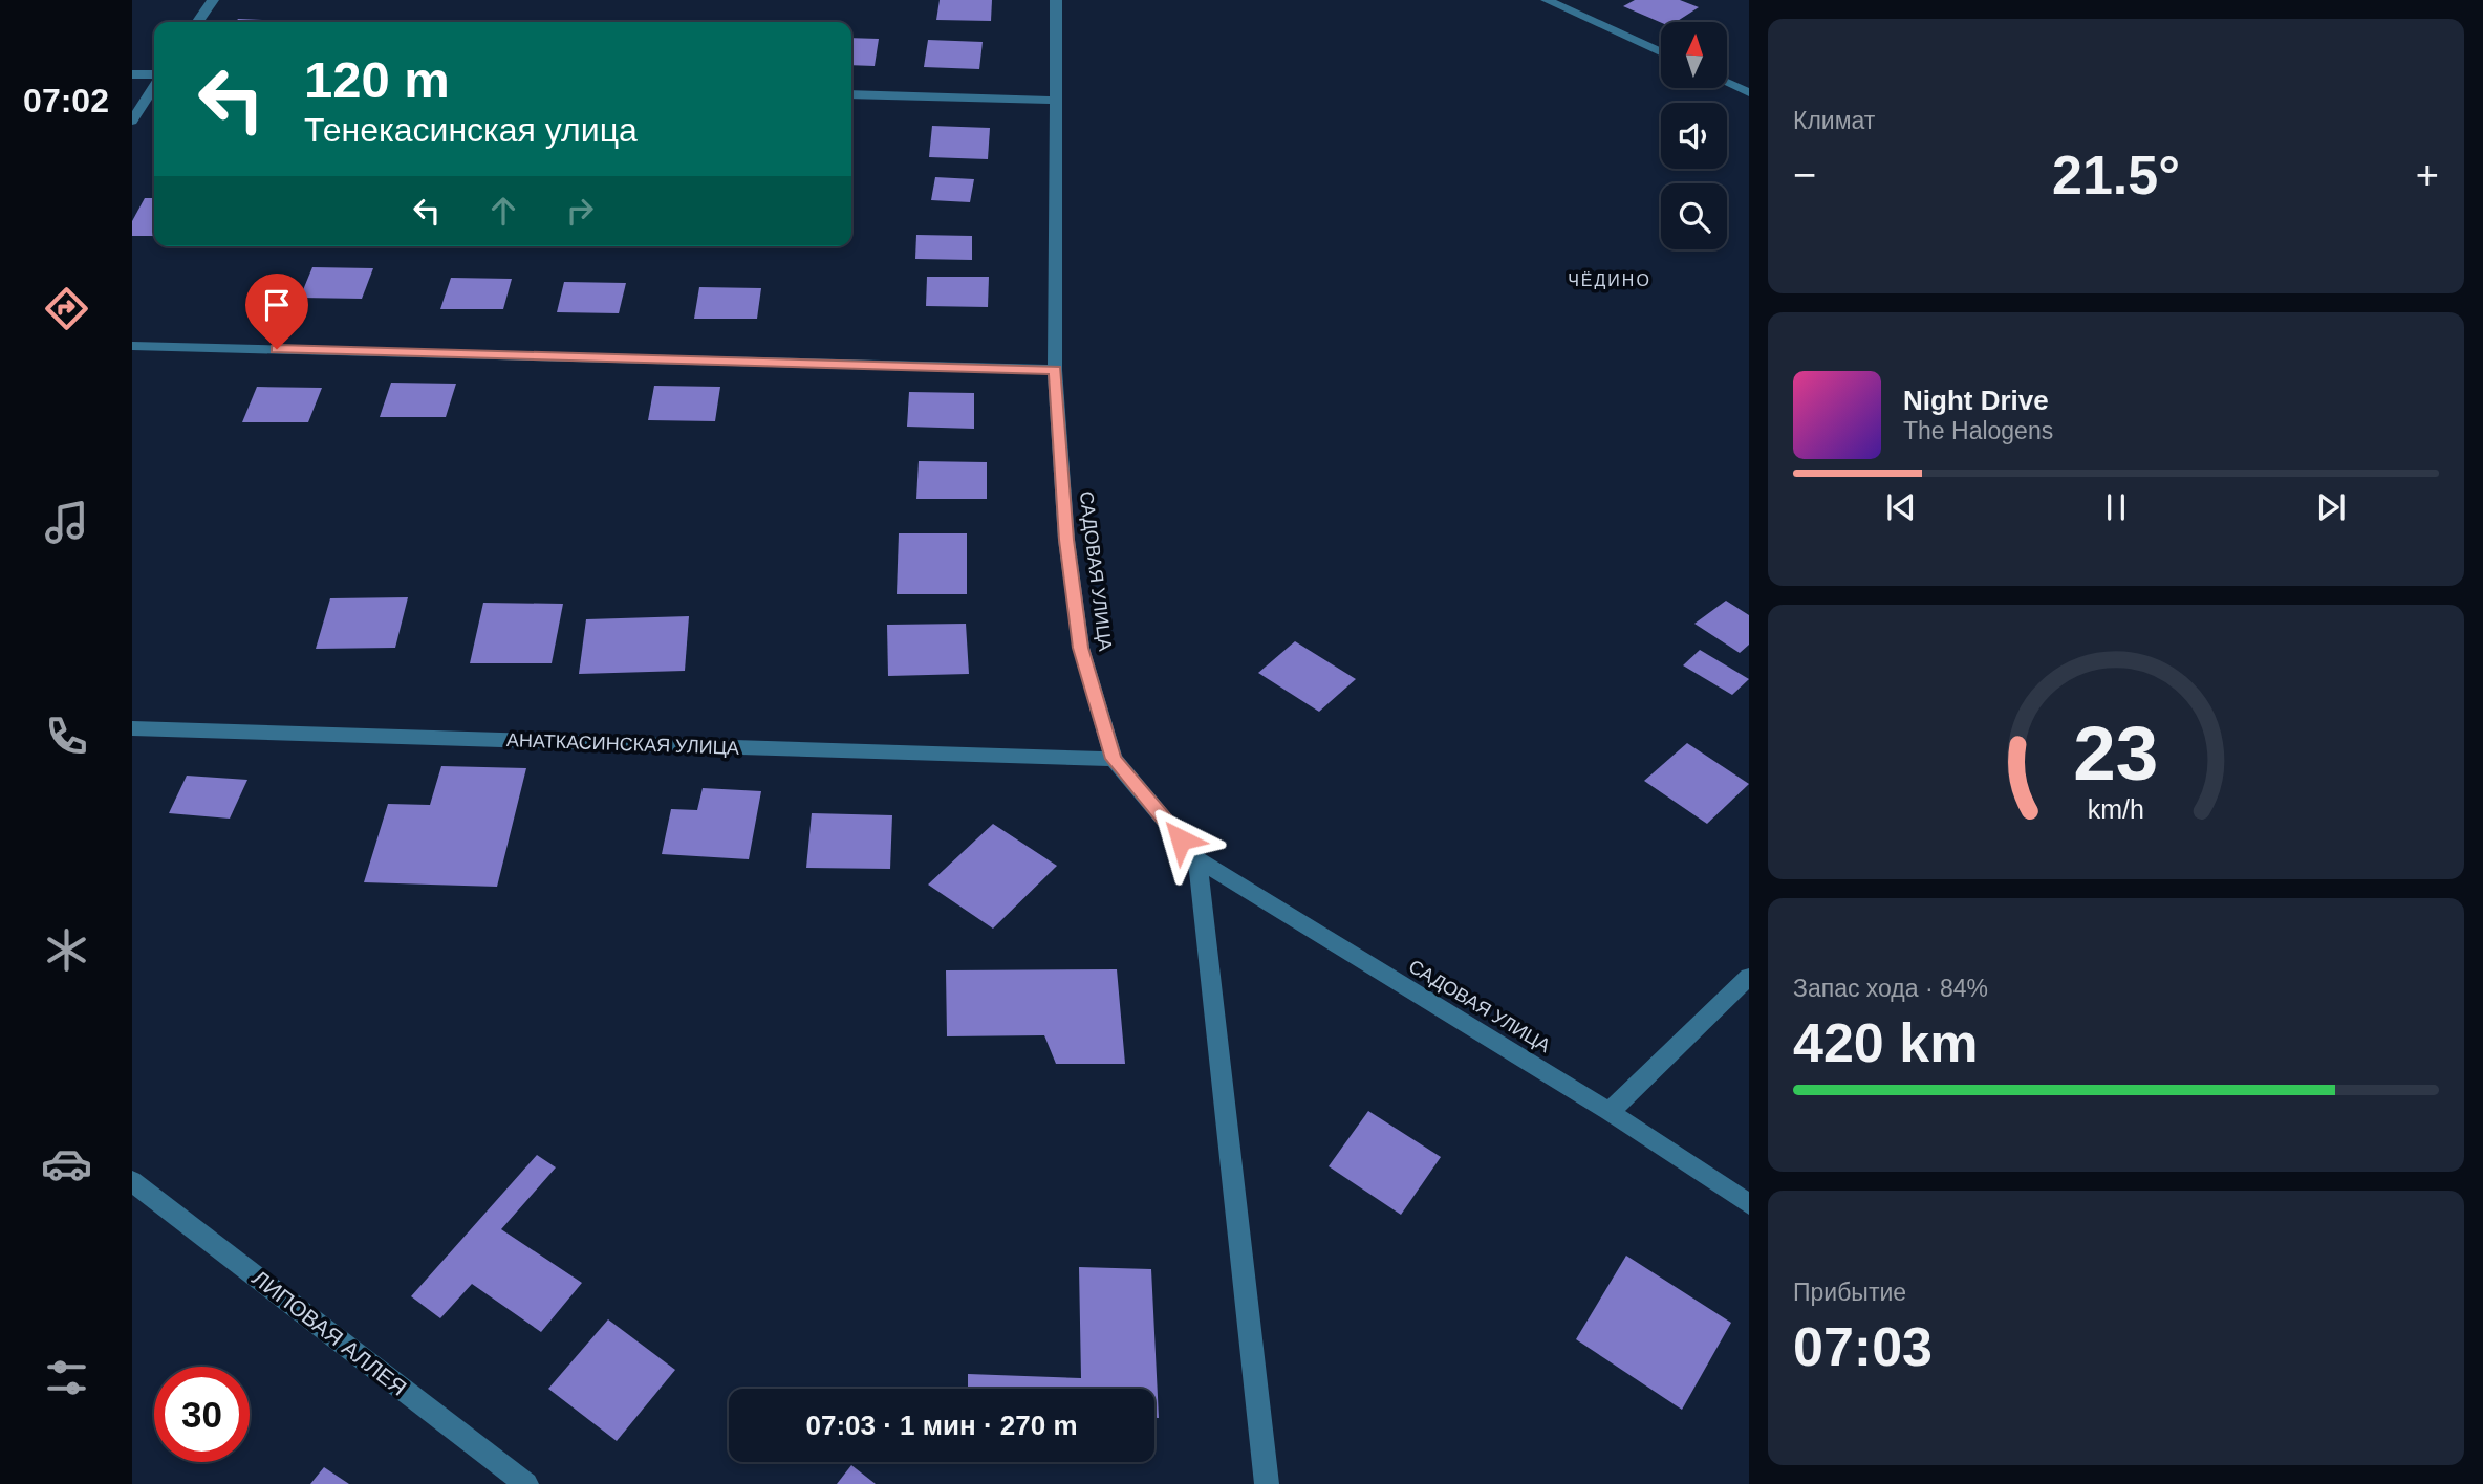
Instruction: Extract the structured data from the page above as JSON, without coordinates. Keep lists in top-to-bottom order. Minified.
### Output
{"streets":{"street":["САДОВАЯ УЛИЦА","АНАТКАСИНСКАЯ УЛИЦА","ЛИПОВАЯ АЛЛЕЯ"]},"crossings":[["САДОВАЯ УЛИЦА","АНАТКАСИНСКАЯ УЛИЦА"]],"districts":["ЧЁДИНО"],"north":"top","page":{"tabs":"07:02","tile":["Климат",["Запас хода · 84%","420 km"],["Прибытие","07:03"]],"turn":["120 m","Тенекасинская улица"],"heat":["−","21.5°","+"],"song":["Night Drive","The Halogens"],"limit":"30","trip":"07:03 · 1 мин · 270 m","gauge":["23","km/h"]}}
